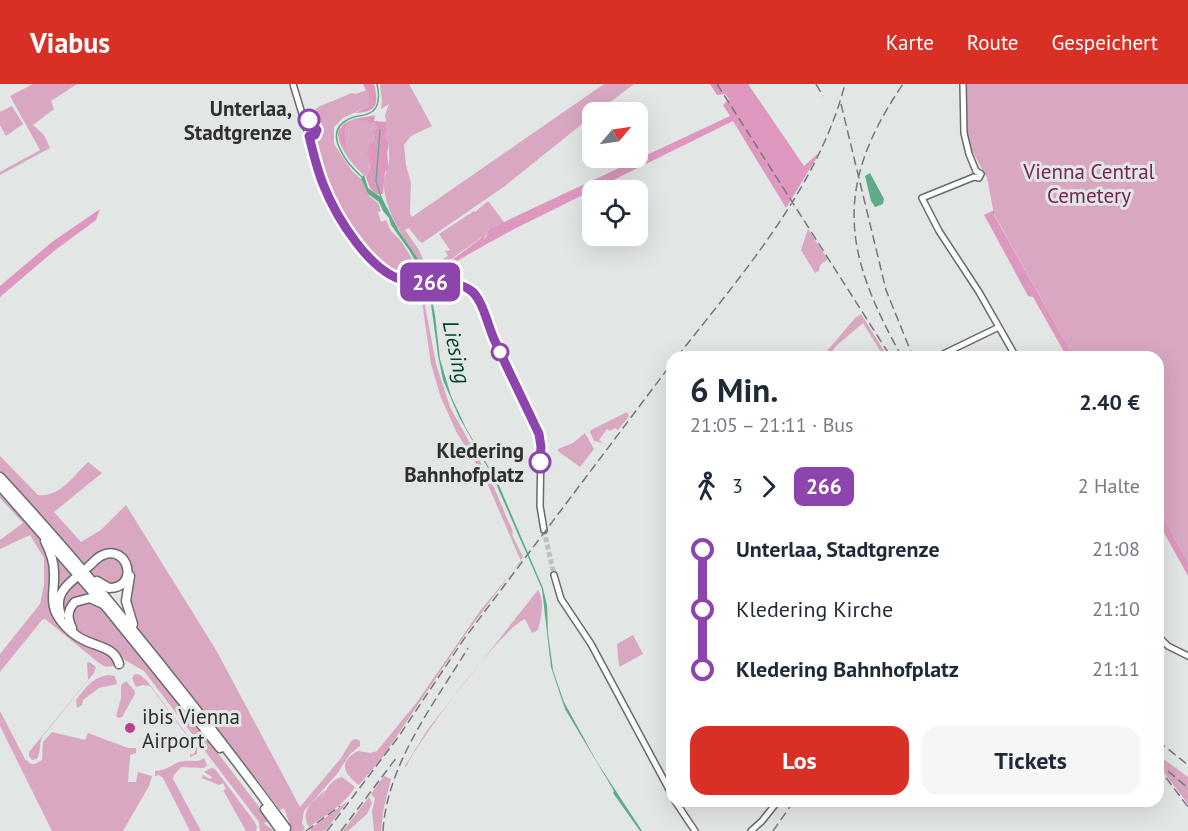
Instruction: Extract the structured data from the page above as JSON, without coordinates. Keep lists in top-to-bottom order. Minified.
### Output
{"water":["Liesing"],"parks":["Vienna Central Cemetery"],"places":["Unterlaa, Stadtgrenze","Kledering Bahnhofplatz","ibis Vienna Airport"],"lines":["bus line 266"],"north":"top right","page":{"header":"Viabus","nav":["Karte","Route","Gespeichert"],"on_map":"266","heading":["6 Min.","21:05 – 21:11 · Bus","2.40 €"],"legs":["3","266","2 Halte"],"list":[{"name":"Unterlaa, Stadtgrenze","value":"21:08"},{"name":"Kledering Kirche","value":"21:10"},{"name":"Kledering Bahnhofplatz","value":"21:11"}],"buttons":["Los","Tickets"]}}
